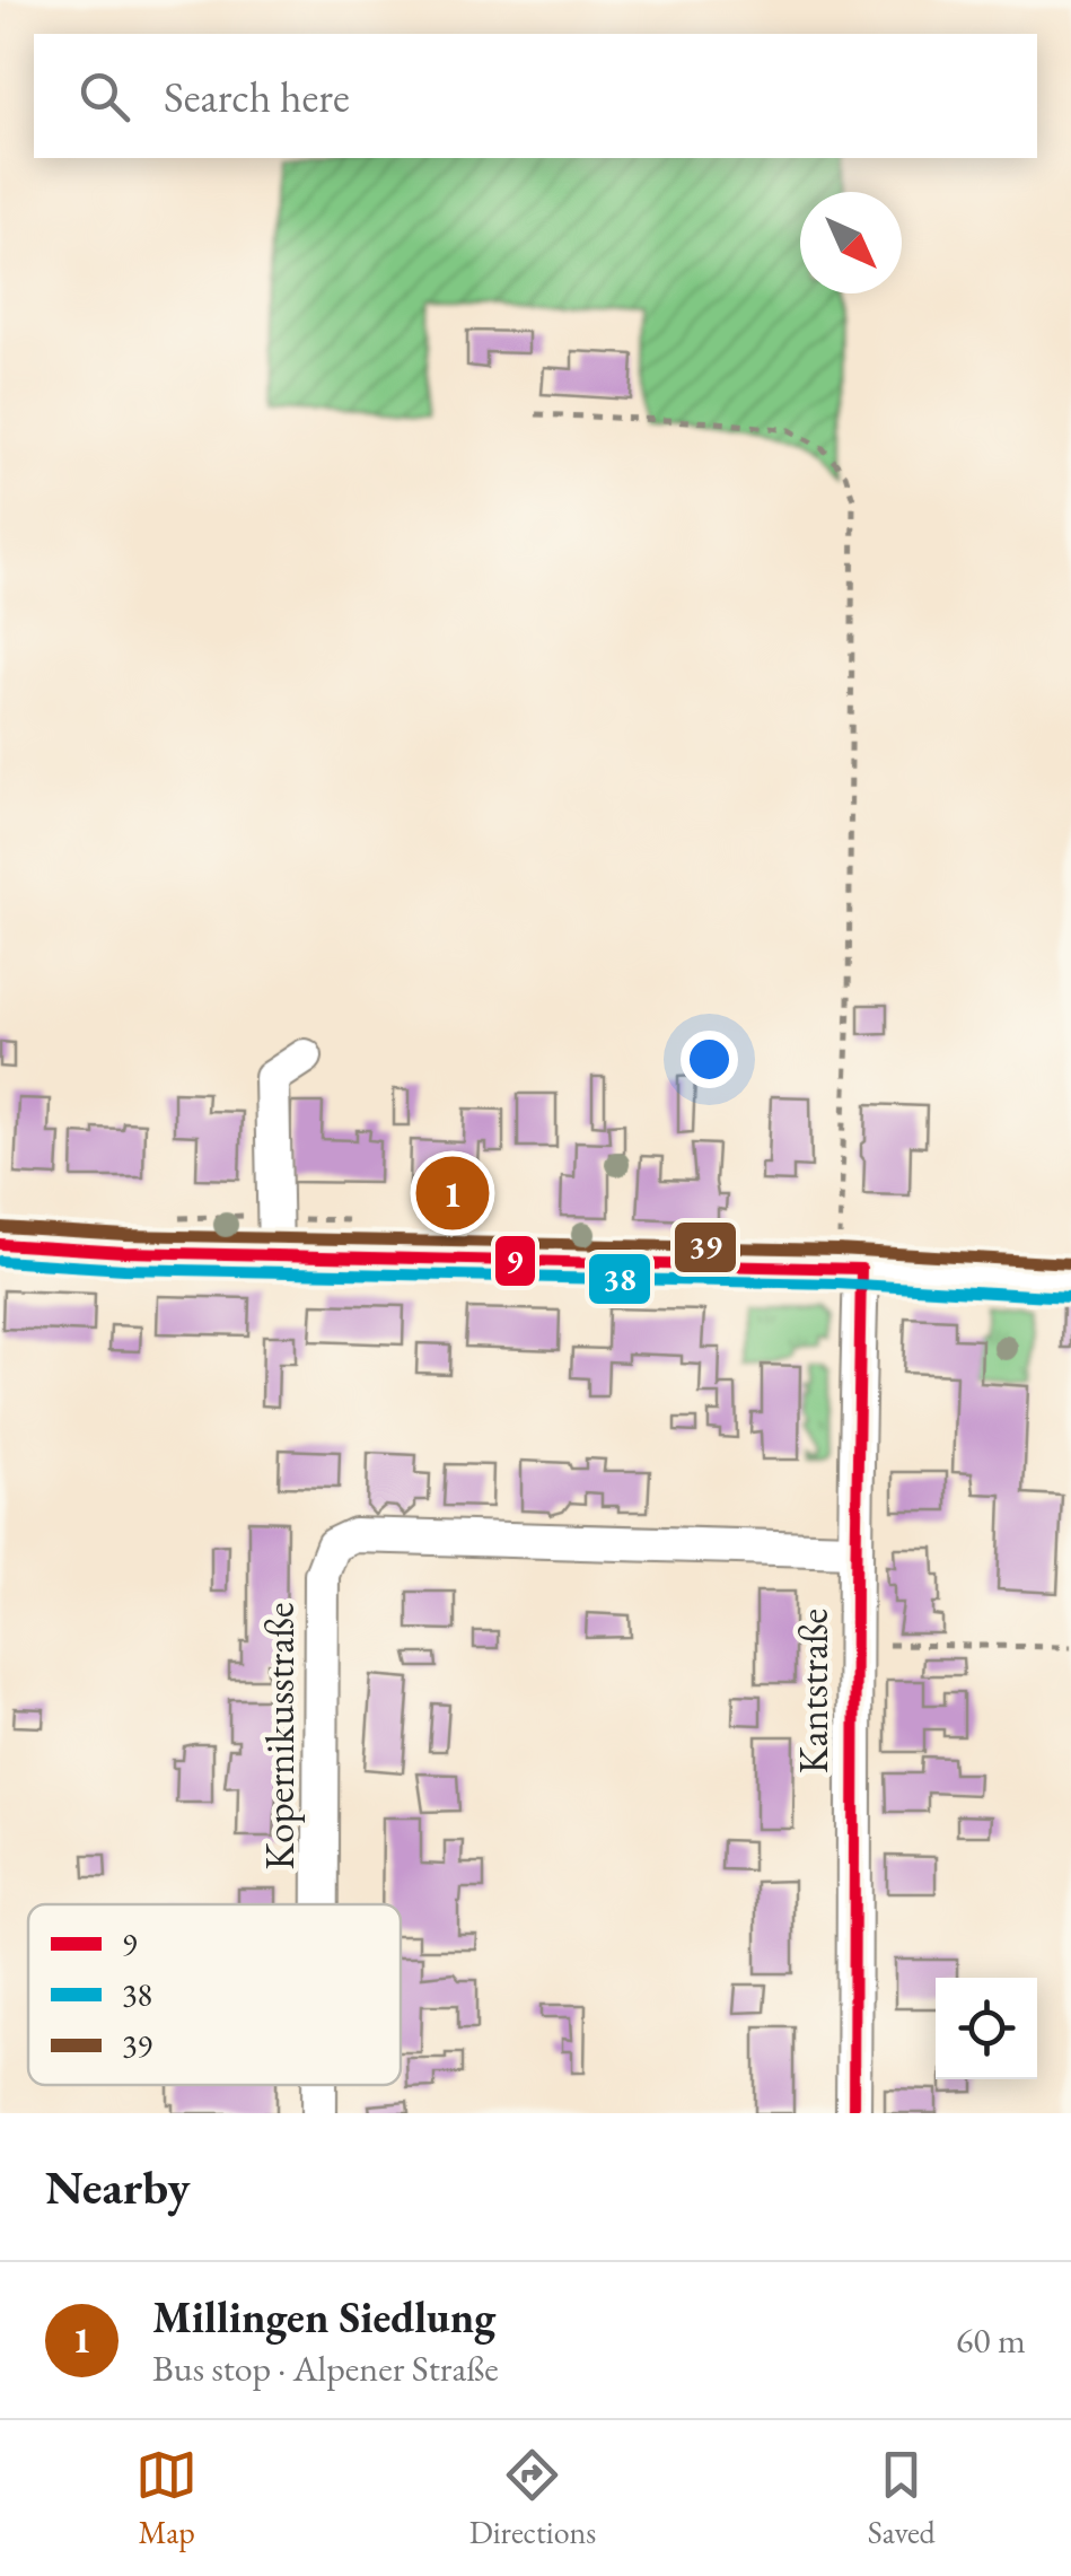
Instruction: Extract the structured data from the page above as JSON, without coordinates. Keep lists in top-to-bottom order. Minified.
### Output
{"streets":{"street":["Kantstraße","Kopernikusstraße"]},"crossings":[["Kantstraße","Kopernikusstraße"]],"lines":["transit line 39","transit line 9","transit line 38"],"legend":["9","38","39"],"north":"bottom right","page":{"search":"Search here","pins":"1","heading":"Nearby","list":[{"mark":"1","name":"Millingen Siedlung","note":"Bus stop · Alpener Straße","value":"60 m"}],"nav":["Map","Directions","Saved"]}}
